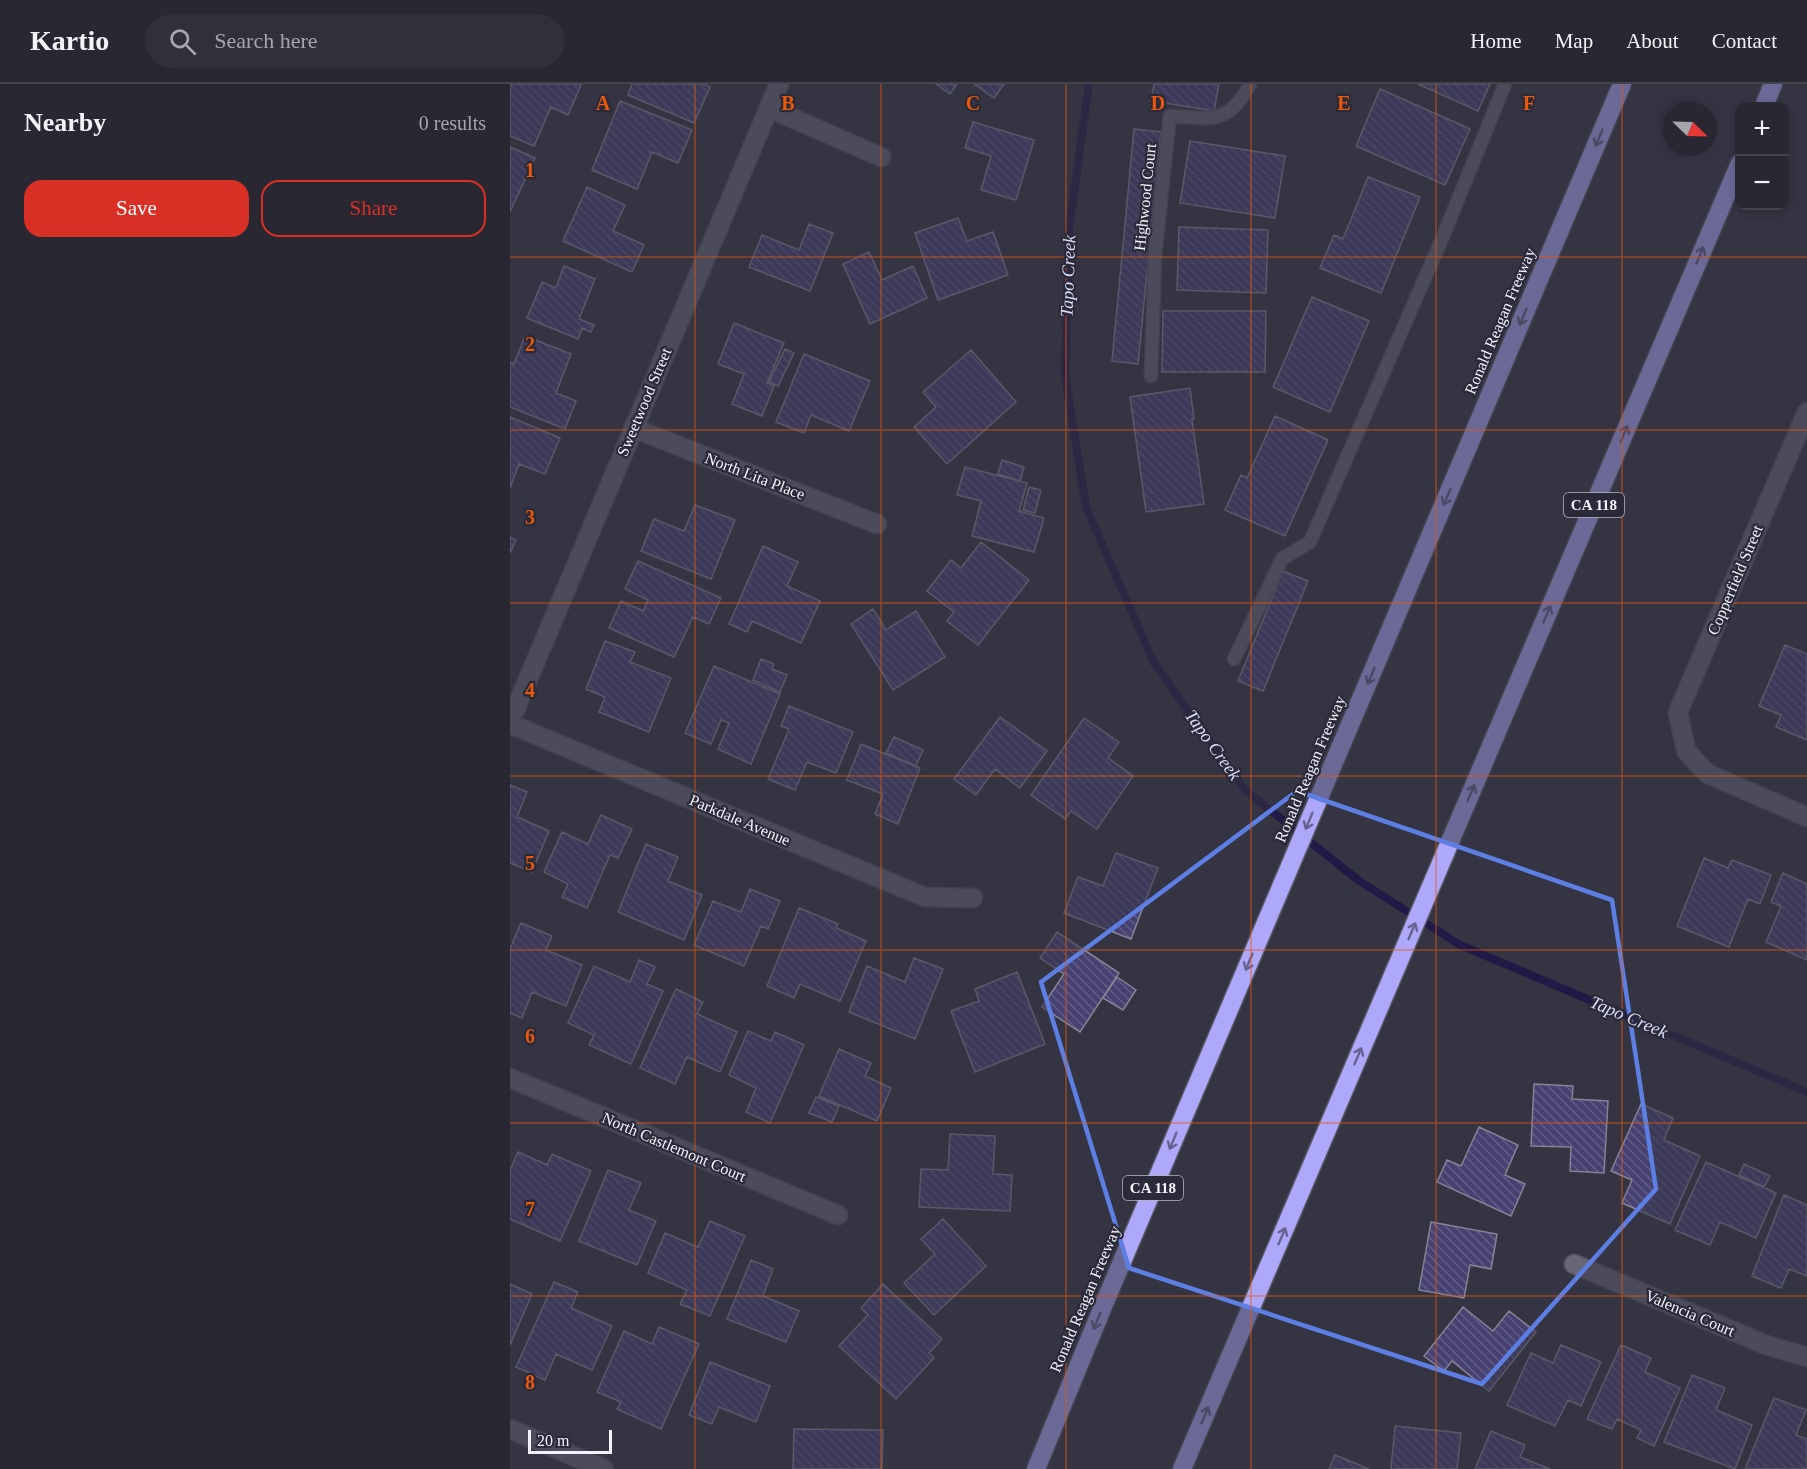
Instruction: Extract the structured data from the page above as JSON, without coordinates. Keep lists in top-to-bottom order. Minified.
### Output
{"streets":{"highway":["Ronald Reagan Freeway","CA 118"],"street":["Sweetwood Street","North Lita Place","Copperfield Street","Parkdale Avenue","North Castlemont Court","Valencia Court"],"lane":["Highwood Court"]},"crossings":[["Sweetwood Street","North Lita Place"],["Sweetwood Street","Parkdale Avenue"]],"water":["Tapo Creek"],"scale_bar":"20 m","north":"bottom right","page":{"header":"Kartio","search":"Search here","nav":["Home","Map","About","Contact"],"heading":["Nearby","0 results"],"map_buttons":["+","−"],"buttons":["Save","Share"],"scale":"20 m"},"grid":{"columns":["A","B","C","D","E","F"],"rows":["1","2","3","4","5","6","7","8"]}}
